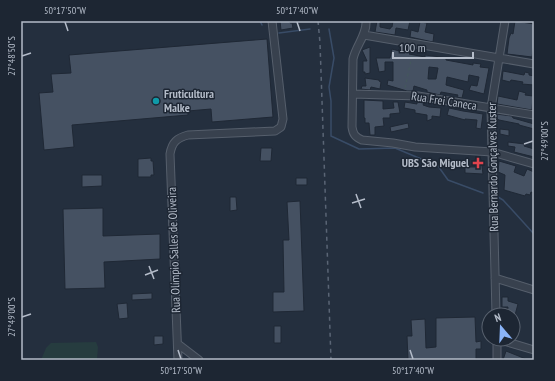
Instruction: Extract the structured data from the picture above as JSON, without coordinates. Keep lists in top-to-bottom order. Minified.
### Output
{"streets":{"street":["Rua Frei Caneca","Rua Bernardo Gonçalves Kuster","Rua Olímpio Salles de Oliveira"]},"crossings":[["Rua Frei Caneca","Rua Bernardo Gonçalves Kuster"]],"places":{"other":["Fruticultura Malke"],"health":["UBS São Miguel"]},"scale_bar":"100 m","north":"top","coordinates":["50°17'50\"W","50°17'40\"W","27°48'50\"S","27°49'00\"S"]}
